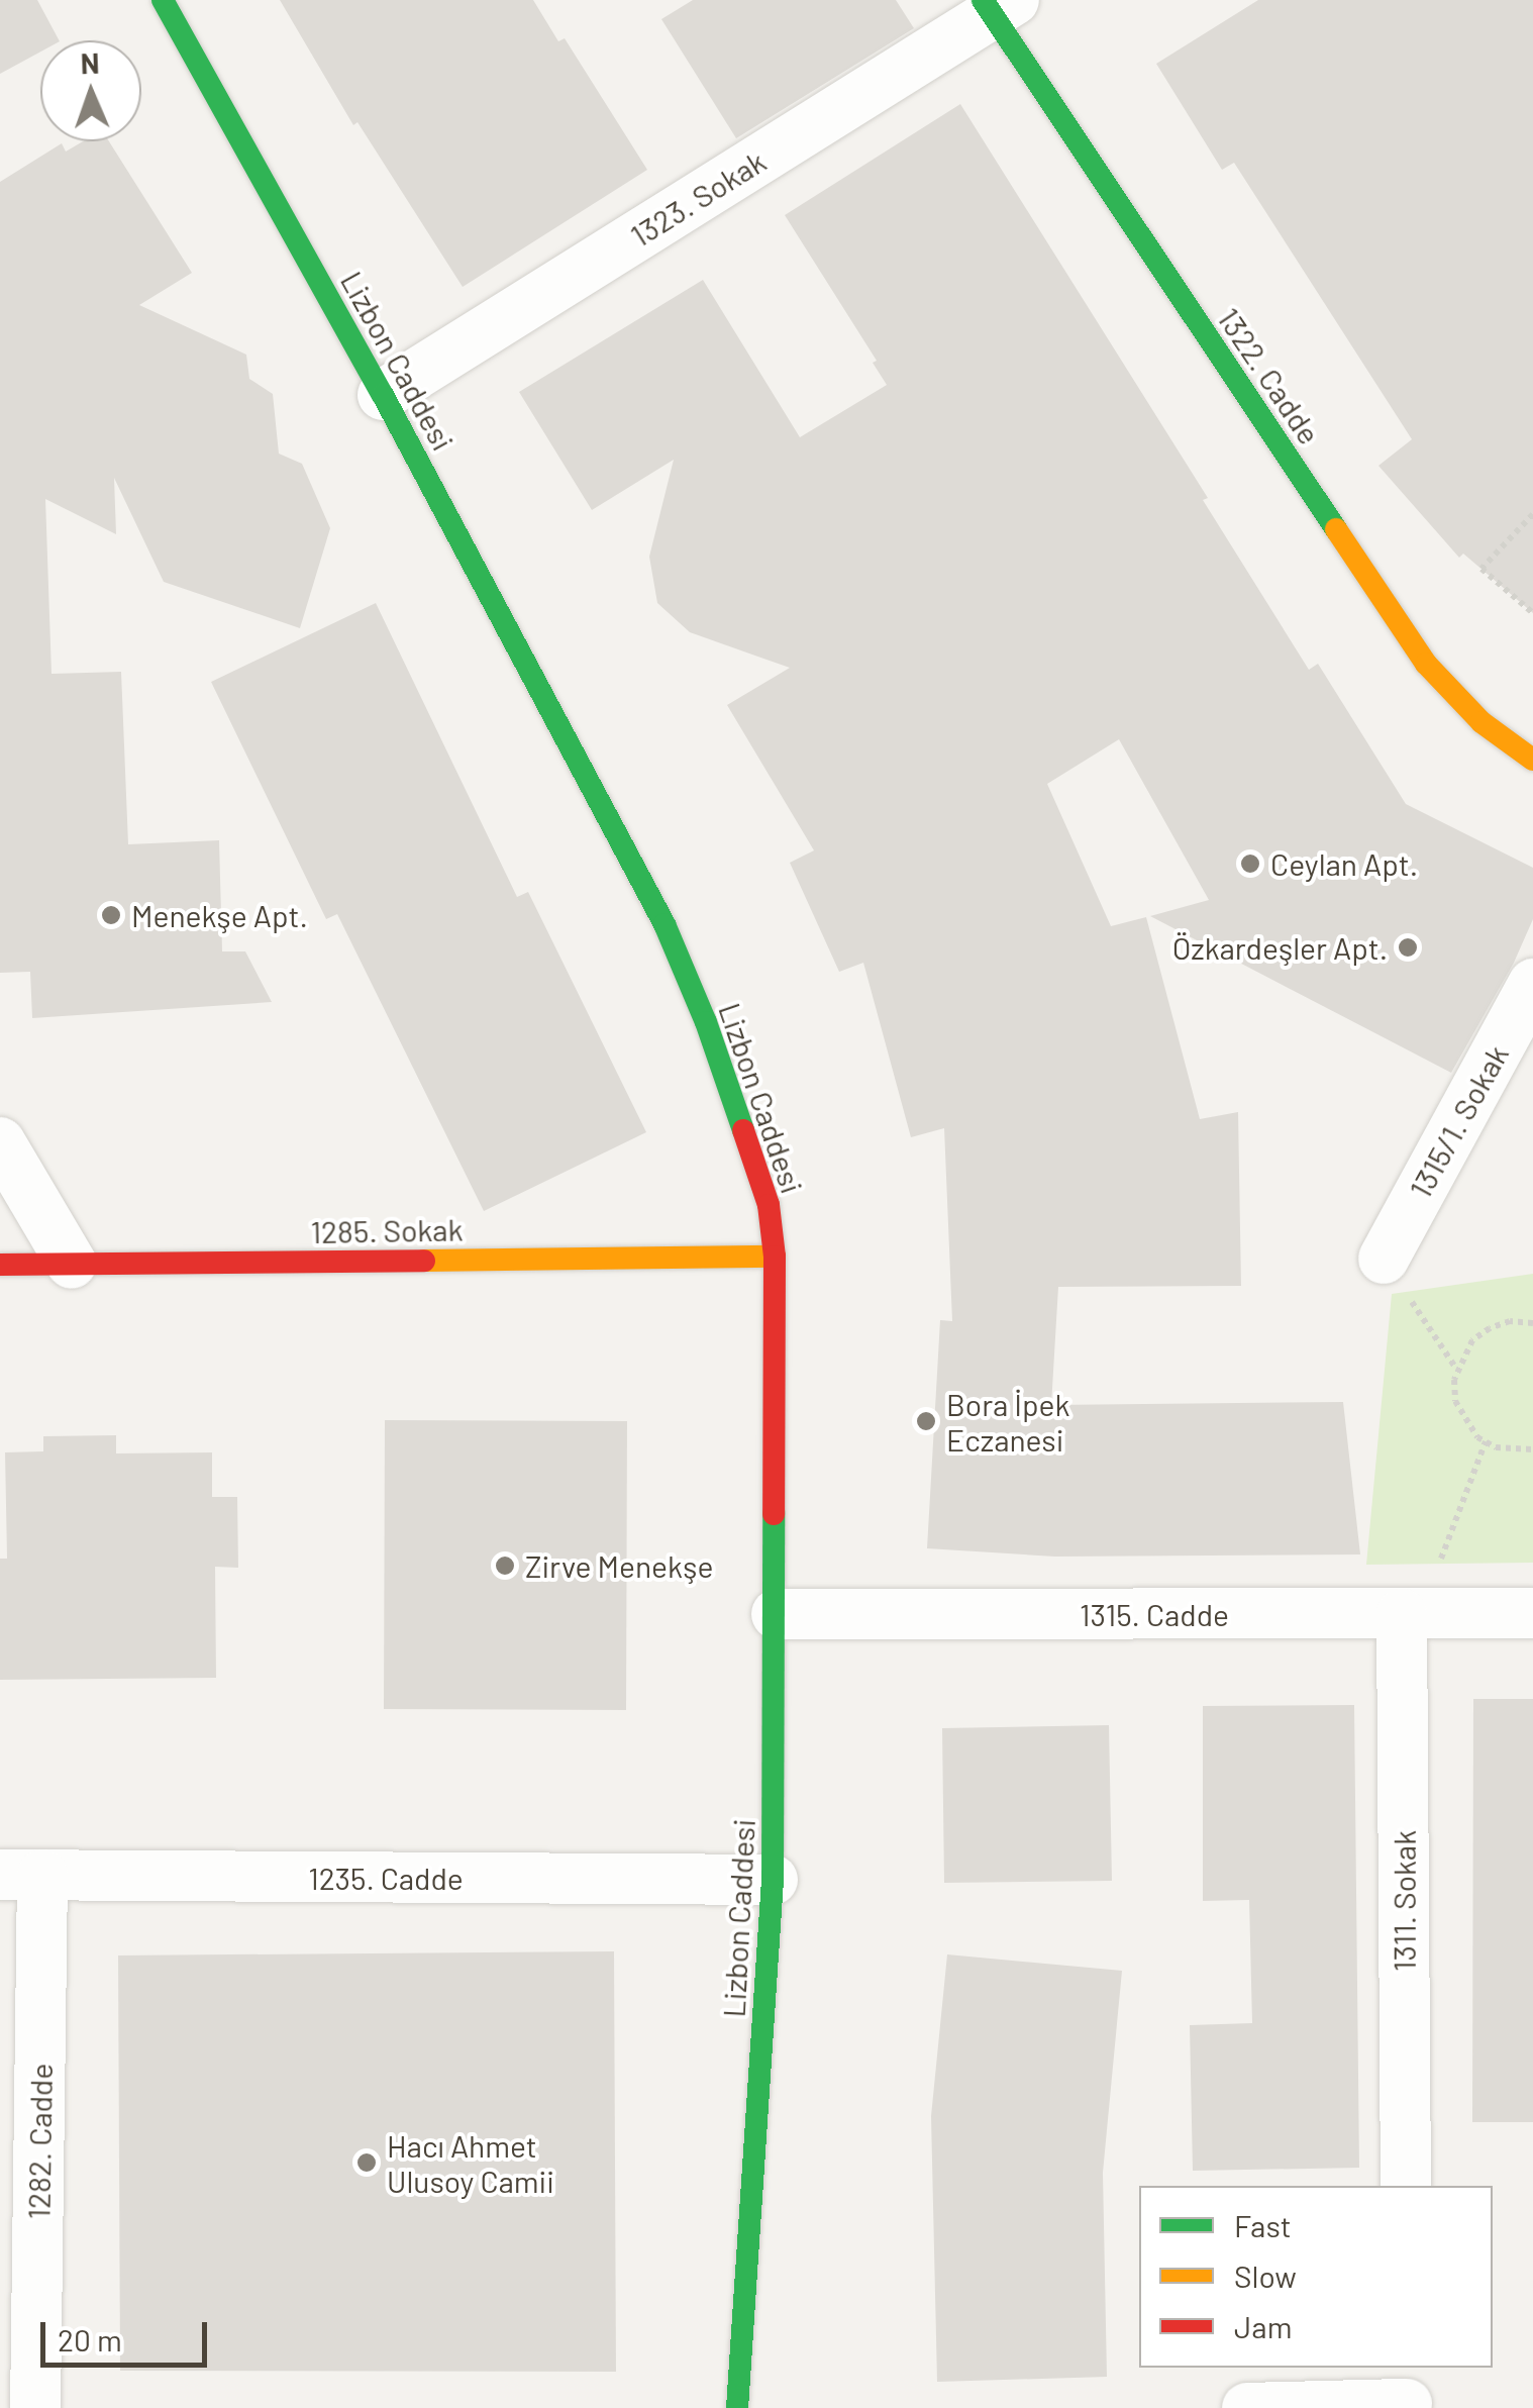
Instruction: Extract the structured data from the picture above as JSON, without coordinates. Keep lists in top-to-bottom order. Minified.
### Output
{"streets":{"main road":["Lizbon Caddesi","1322. Cadde","1285. Sokak"],"street":["1323. Sokak","1315/1. Sokak","1315. Cadde","1235. Cadde","1311. Sokak","1282. Cadde"]},"crossings":[["1323. Sokak","Lizbon Caddesi"],["1323. Sokak","1322. Cadde"],["Lizbon Caddesi","1285. Sokak"],["Lizbon Caddesi","1315. Cadde"],["Lizbon Caddesi","1235. Cadde"],["1315. Cadde","1311. Sokak"],["1235. Cadde","1282. Cadde"]],"places":["Ceylan Apt.","Menekşe Apt.","Özkardeşler Apt.","Bora İpek Eczanesi","Zirve Menekşe","Hacı Ahmet Ulusoy Camii"],"legend":["Fast","Slow","Jam"],"scale_bar":"20 m","north":"top"}
